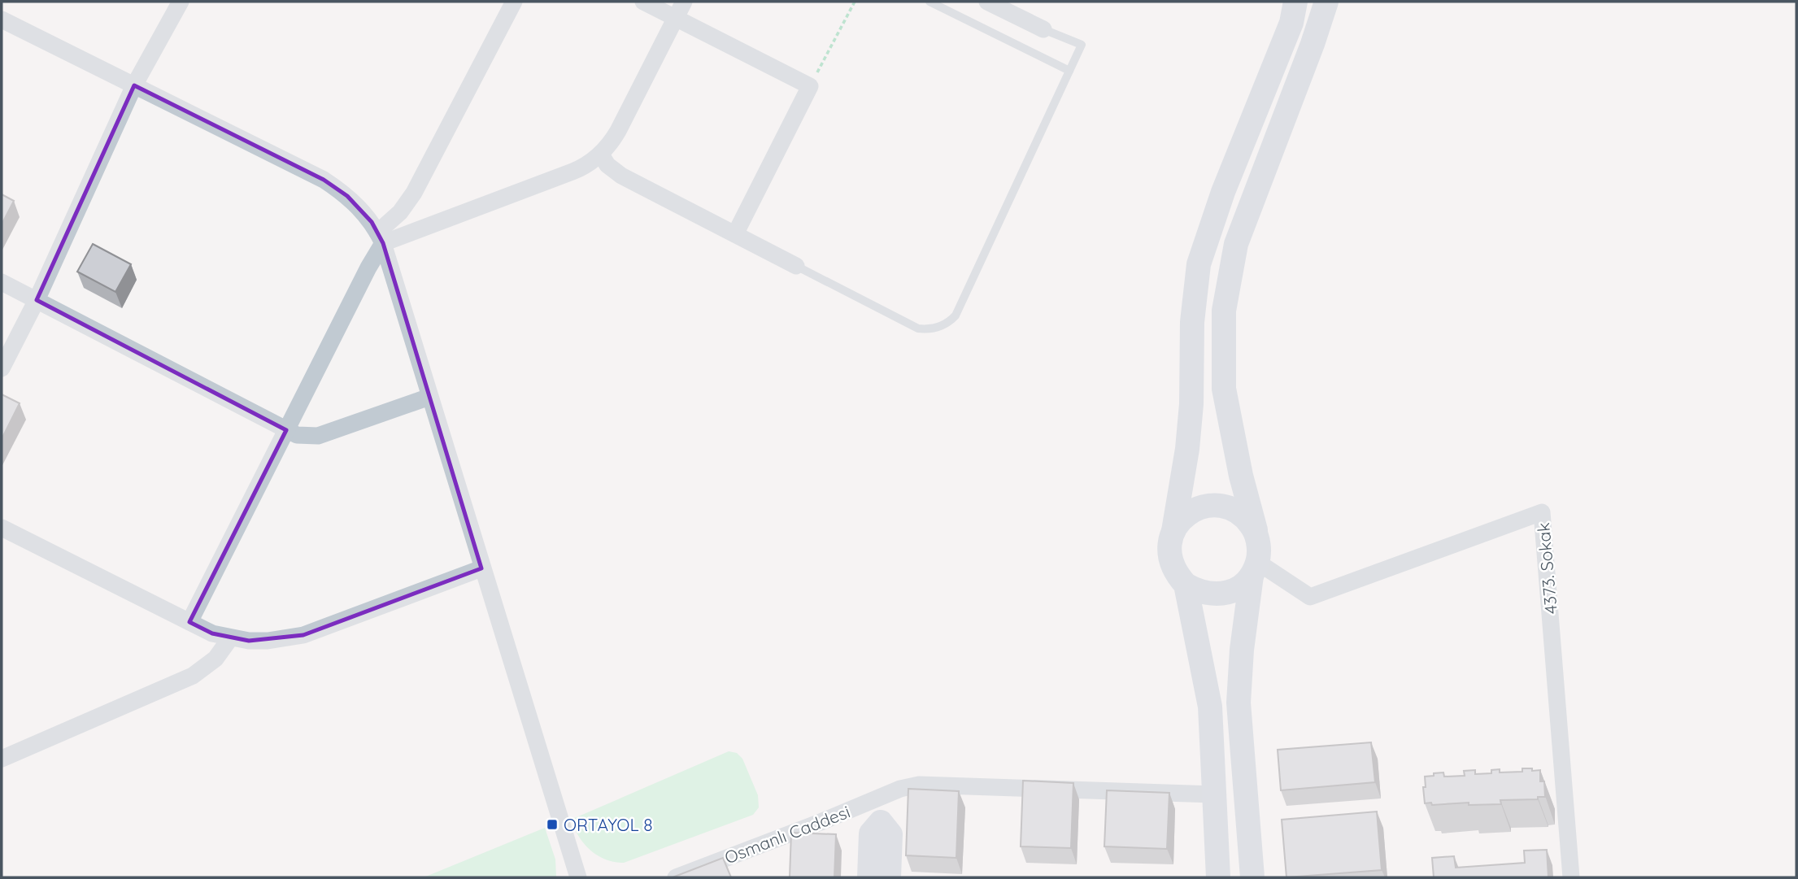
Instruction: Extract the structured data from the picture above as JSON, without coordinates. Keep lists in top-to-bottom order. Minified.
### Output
{"streets":{"street":["4373. Sokak","Osmanlı Caddesi"]},"places":{"transit":["ORTAYOL 8"]}}
